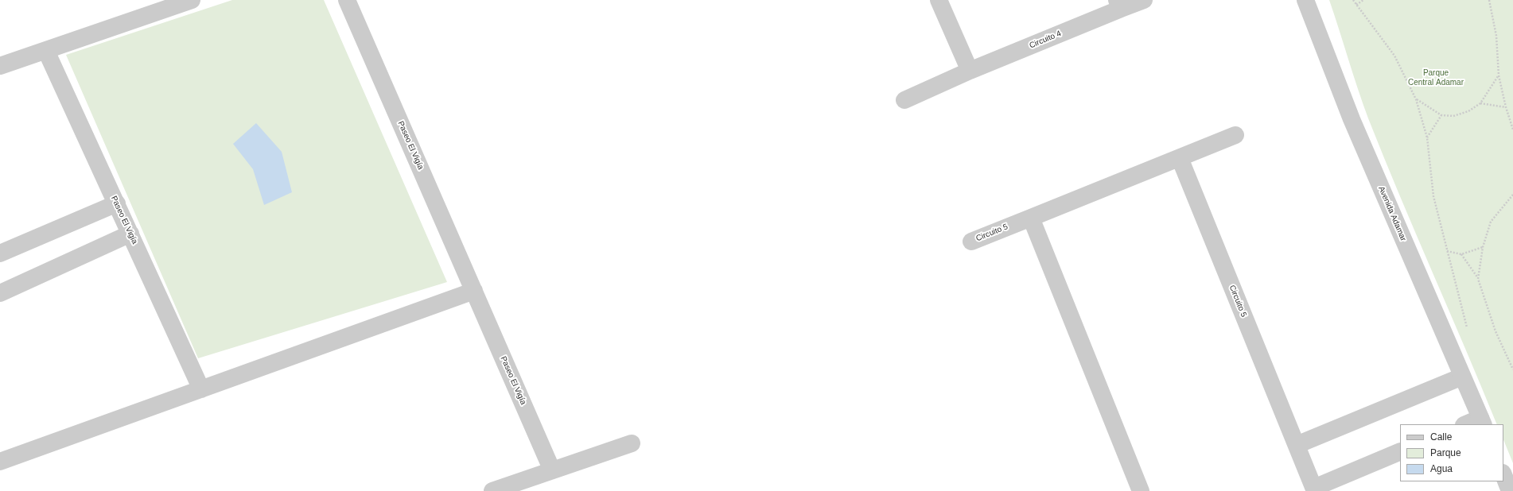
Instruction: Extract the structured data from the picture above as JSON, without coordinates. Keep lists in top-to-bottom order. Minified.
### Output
{"streets":{"street":["Circuito 4","Paseo El Vigía","Avenida Adamar","Circuito 5"]},"parks":["Parque Central Adamar"],"legend":["Calle","Parque","Agua"]}
